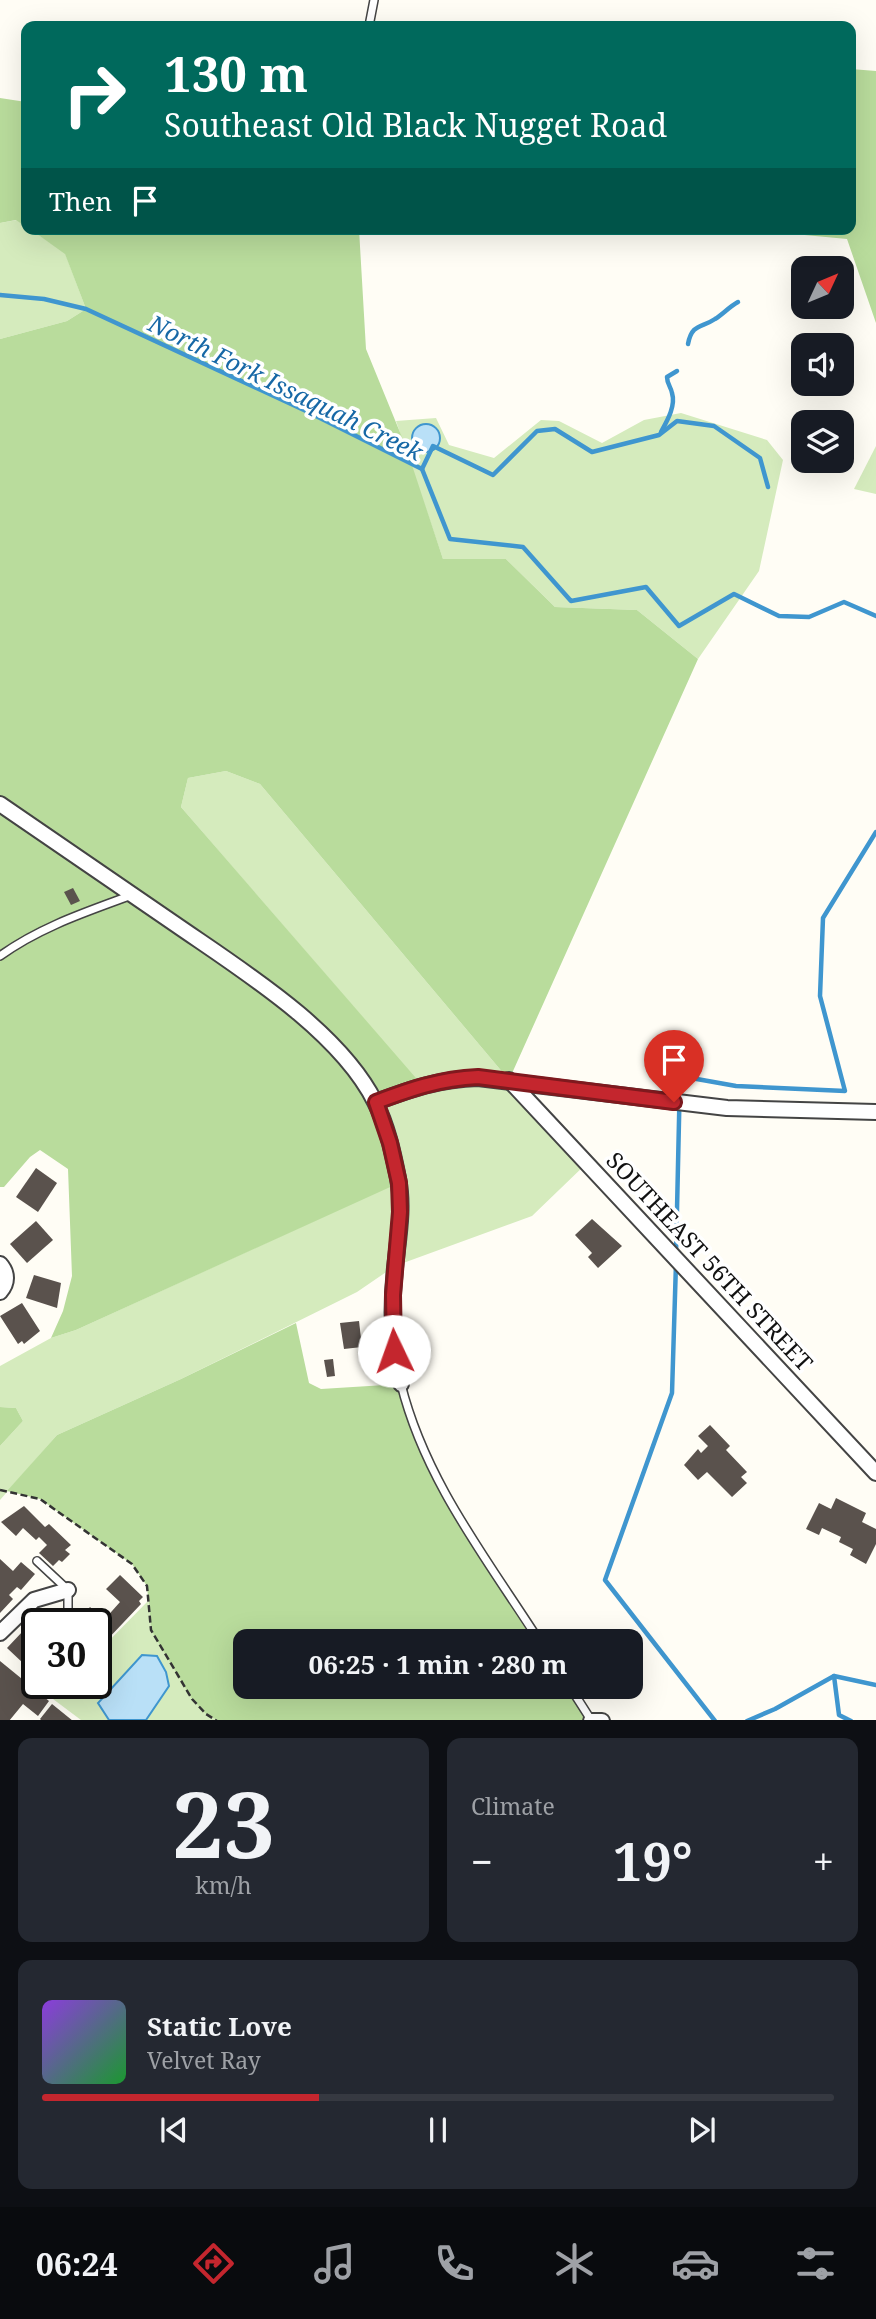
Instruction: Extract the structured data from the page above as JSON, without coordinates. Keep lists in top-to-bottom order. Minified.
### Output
{"streets":{"street":["SOUTHEAST 56TH STREET"]},"water":["North Fork Issaquah Creek"],"north":"top right","page":{"turn":["130 m","Southeast Old Black Nugget Road"],"then":"Then","limit":"30","trip":"06:25 · 1 min · 280 m","tile":[["23","km/h"],"Climate"],"heat":["−","19°","+"],"song":["Static Love","Velvet Ray"],"tabs":"06:24"}}
